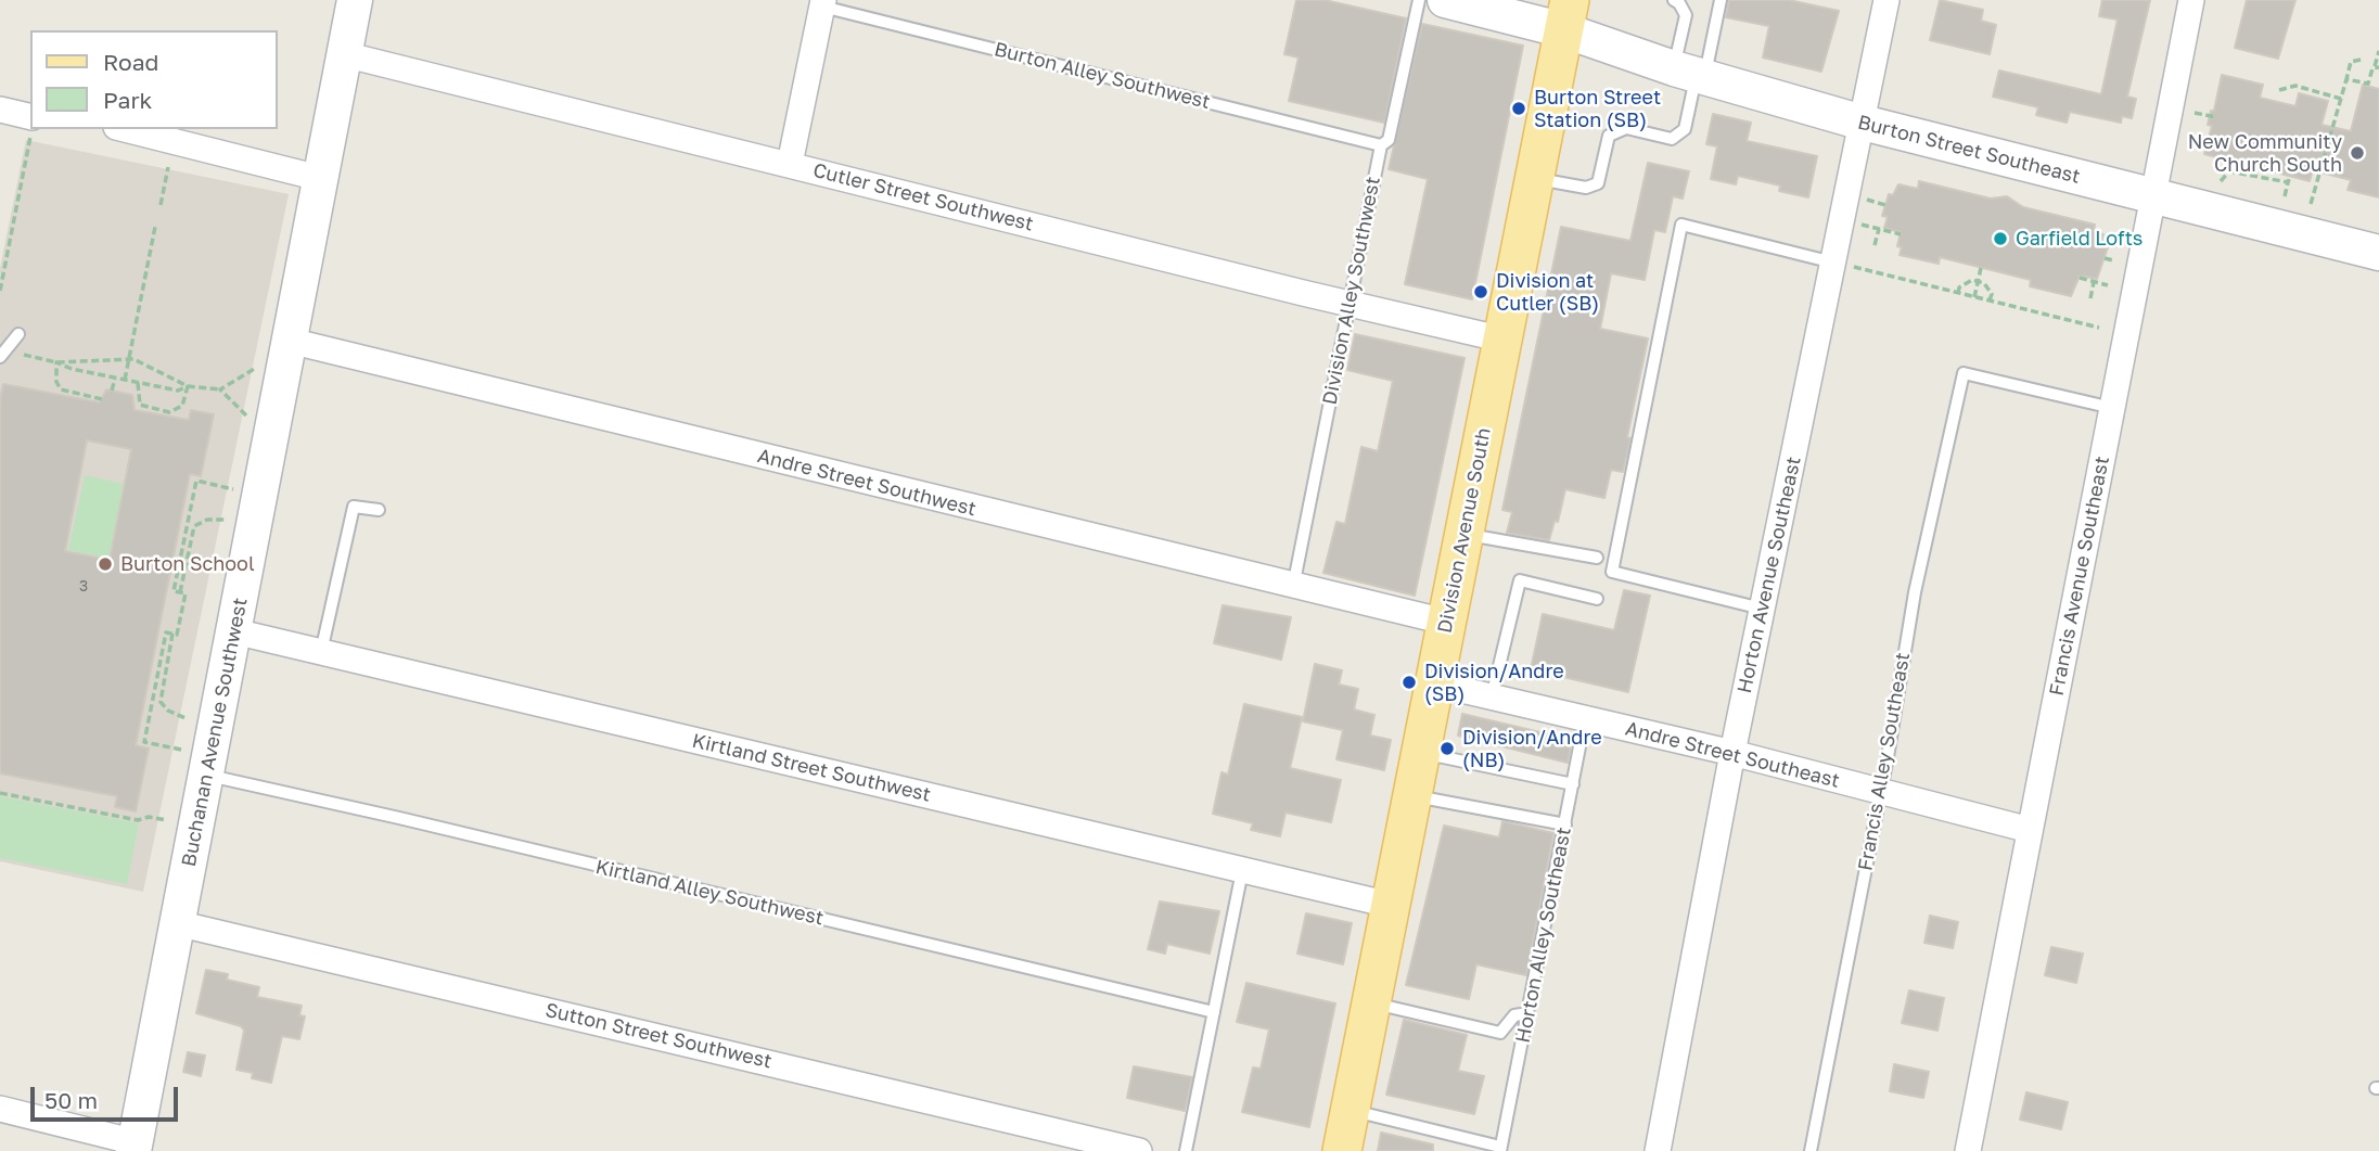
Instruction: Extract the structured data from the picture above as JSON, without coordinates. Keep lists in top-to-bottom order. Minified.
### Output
{"streets":{"main road":["Division Avenue South"],"street":["Burton Street Southeast","Cutler Street Southwest","Andre Street Southwest","Horton Avenue Southeast","Francis Avenue Southeast","Buchanan Avenue Southwest","Andre Street Southeast","Kirtland Street Southwest","Sutton Street Southwest"],"lane":["Burton Alley Southwest","Division Alley Southwest","Francis Alley Southeast","Kirtland Alley Southwest","Horton Alley Southeast"]},"crossings":[["Burton Alley Southwest","Division Alley Southwest"],["Burton Street Southeast","Division Avenue South"],["Burton Street Southeast","Horton Avenue Southeast"],["Burton Street Southeast","Francis Avenue Southeast"],["Cutler Street Southwest","Division Alley Southwest"],["Cutler Street Southwest","Division Avenue South"],["Cutler Street Southwest","Buchanan Avenue Southwest"],["Division Alley Southwest","Andre Street Southwest"],["Andre Street Southwest","Division Avenue South"],["Andre Street Southwest","Buchanan Avenue Southwest"],["Division Avenue South","Andre Street Southeast"],["Division Avenue South","Kirtland Street Southwest"],["Horton Avenue Southeast","Andre Street Southeast"],["Francis Avenue Southeast","Andre Street Southeast"],["Francis Avenue Southeast","Francis Alley Southeast"],["Buchanan Avenue Southwest","Kirtland Street Southwest"],["Buchanan Avenue Southwest","Kirtland Alley Southwest"],["Buchanan Avenue Southwest","Sutton Street Southwest"],["Andre Street Southeast","Francis Alley Southeast"],["Andre Street Southeast","Horton Alley Southeast"]],"places":["Burton Street Station (SB)","New Community Church South","Garfield Lofts","Division at Cutler (SB)","Burton School","Division/Andre (SB)","Division/Andre (NB)"],"house_numbers":["3"],"legend":["Road","Park"],"scale_bar":"50 m"}
